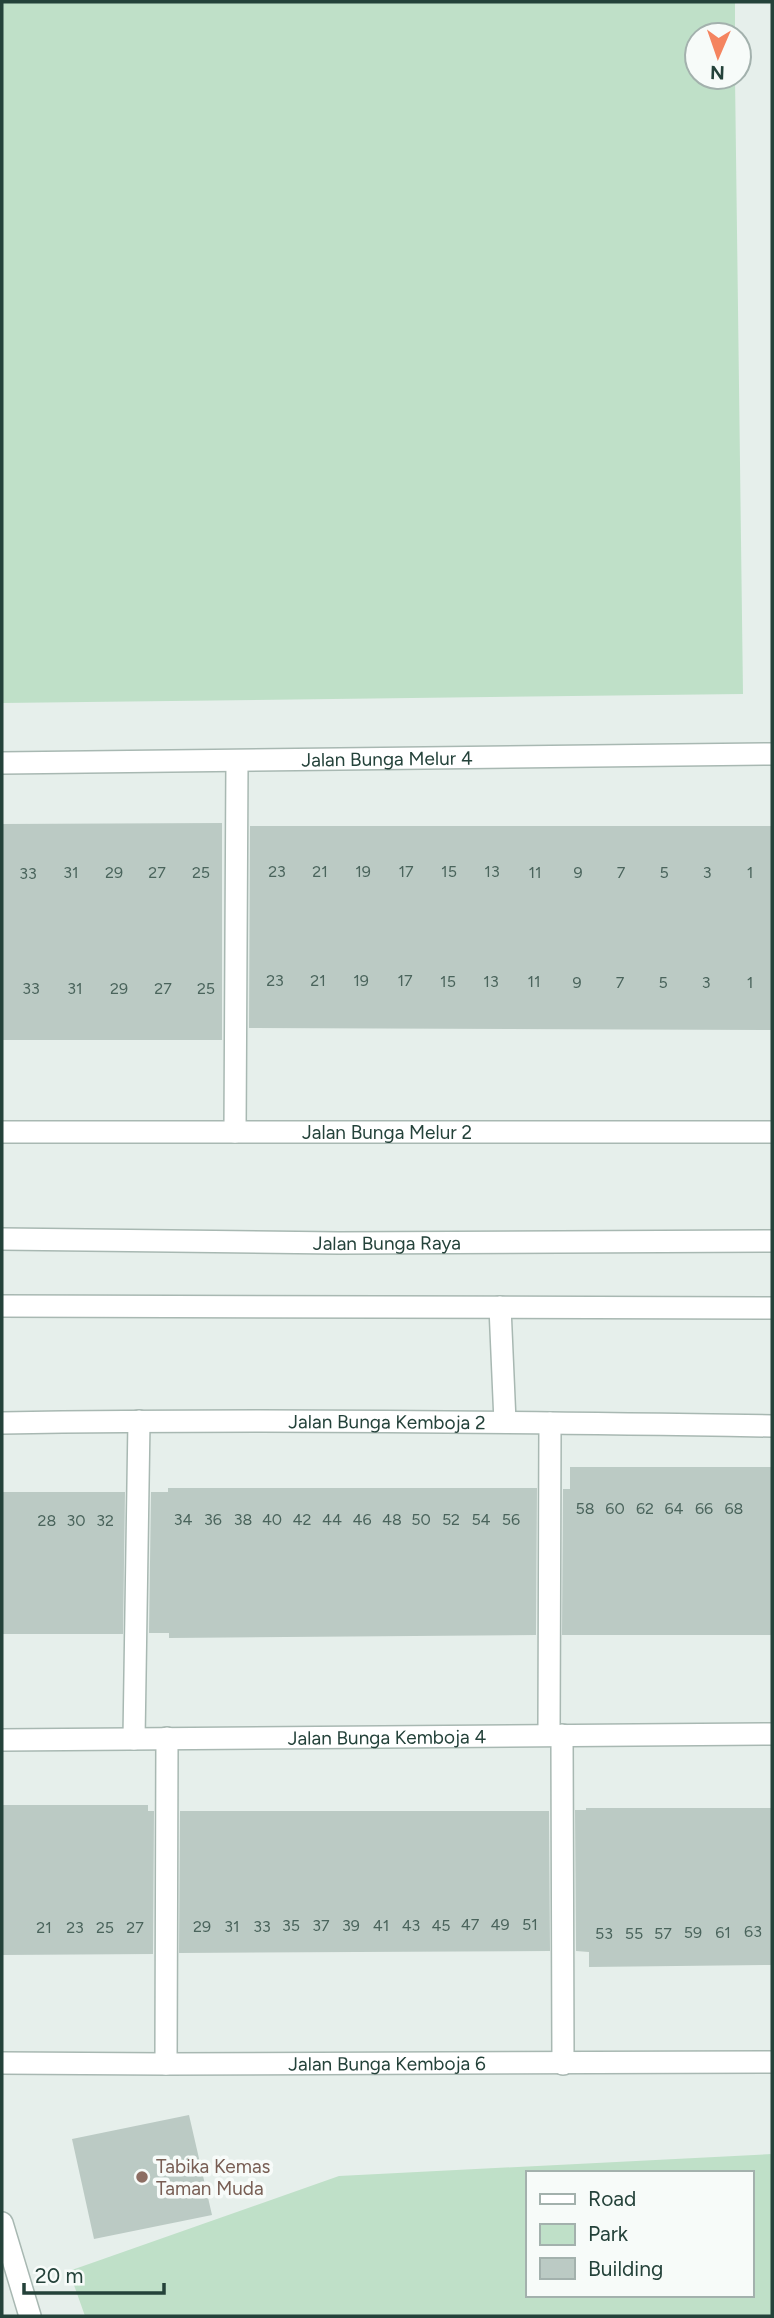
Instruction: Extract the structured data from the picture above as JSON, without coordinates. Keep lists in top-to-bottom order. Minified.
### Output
{"streets":{"street":["Jalan Bunga Melur 4","Jalan Bunga Melur 2","Jalan Bunga Raya","Jalan Bunga Kemboja 2","Jalan Bunga Kemboja 4","Jalan Bunga Kemboja 6"]},"places":["Tabika Kemas Taman Muda"],"house_numbers":["23","21","19","17","15","13","31","29","27","25","11","9","7","5","3","1","33","23","21","19","17","15","13","11","9","7","5","3","1","33","31","29","27","25","58","60","62","64","66","68","34","36","38","40","42","44","46","48","50","52","54","56","28","30","32","47","49","51","35","37","39","41","43","45","29","31","33","21","23","25","27","63","59","61","53","55","57"],"legend":["Road","Park","Building"],"scale_bar":"20 m","north":"bottom"}
